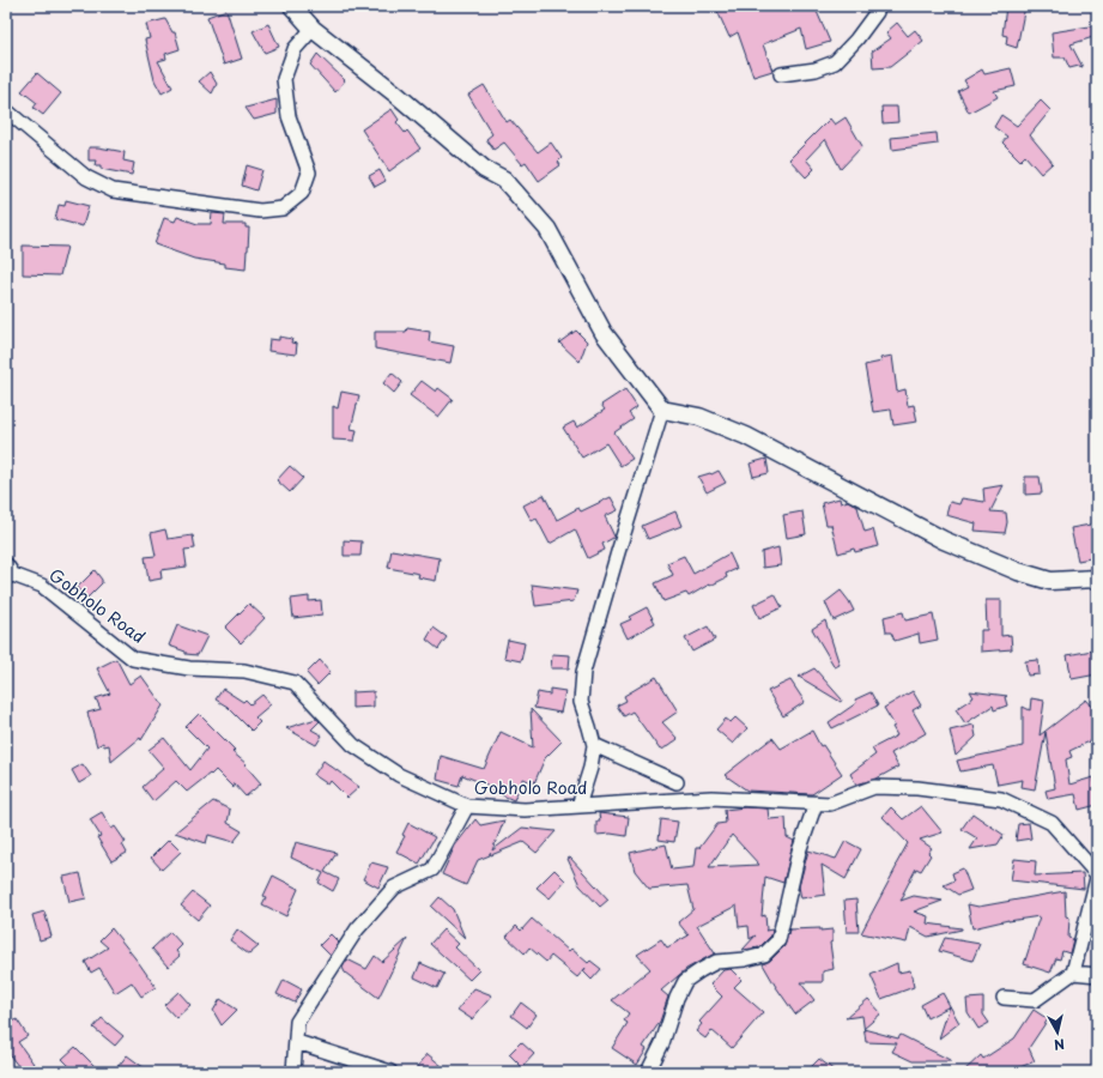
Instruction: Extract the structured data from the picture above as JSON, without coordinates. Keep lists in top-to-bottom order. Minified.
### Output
{"streets":{"street":["Gobholo Road"]},"north":"bottom"}
